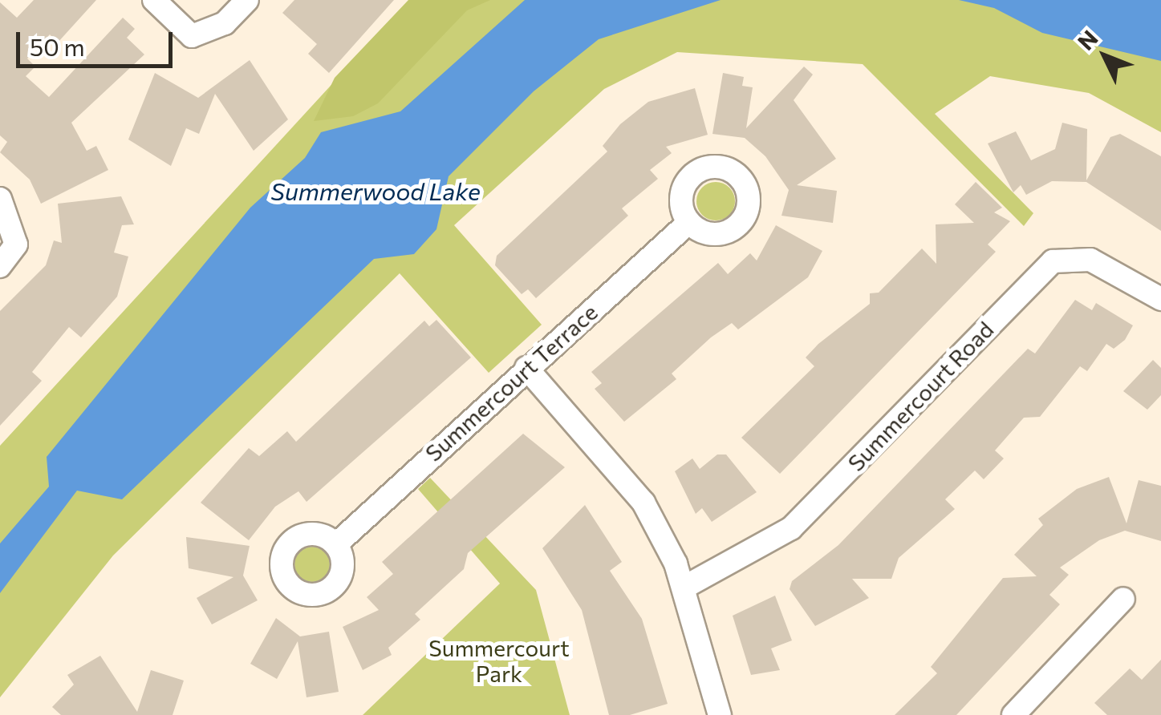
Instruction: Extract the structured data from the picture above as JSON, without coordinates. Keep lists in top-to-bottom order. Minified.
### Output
{"streets":{"street":["Summercourt Terrace","Summercourt Road"]},"water":["Summerwood Lake"],"parks":["Summercourt Park"],"scale_bar":"50 m","north":"top left"}
